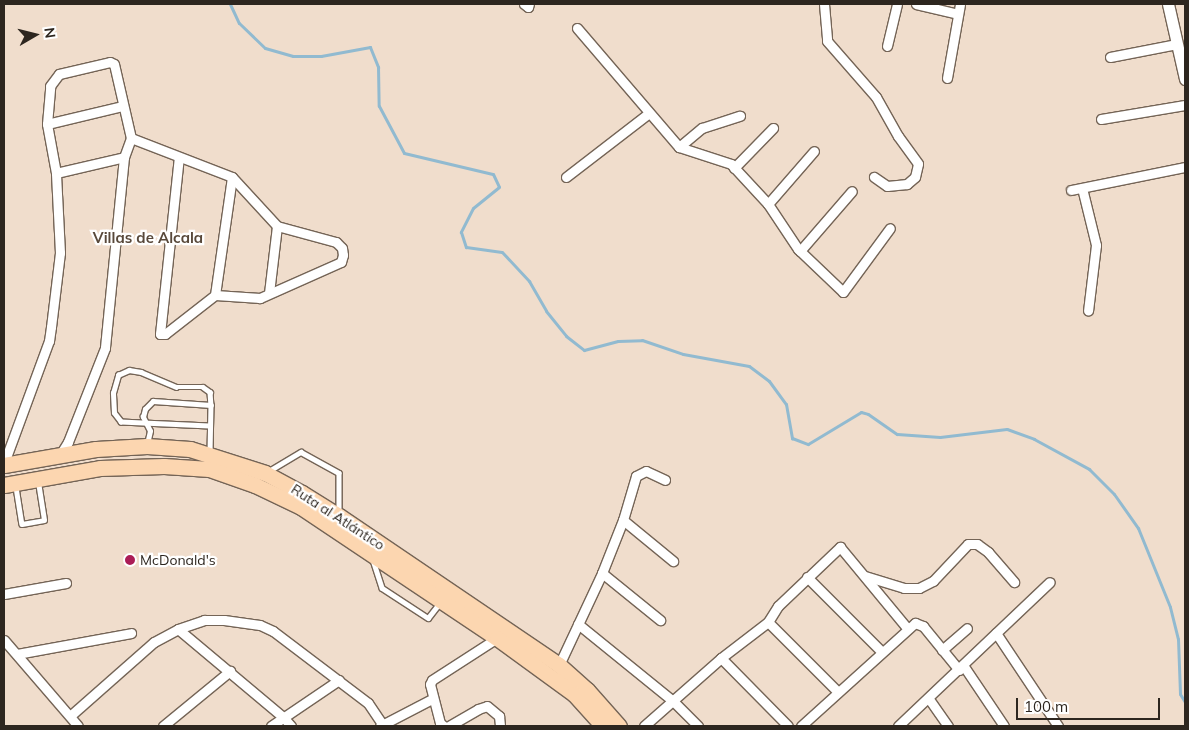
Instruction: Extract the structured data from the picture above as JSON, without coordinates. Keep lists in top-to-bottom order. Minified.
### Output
{"streets":{"highway":["Ruta al Atlántico"]},"districts":["Villas de Alcala"],"places":["McDonald's"],"scale_bar":"100 m","north":"right"}
